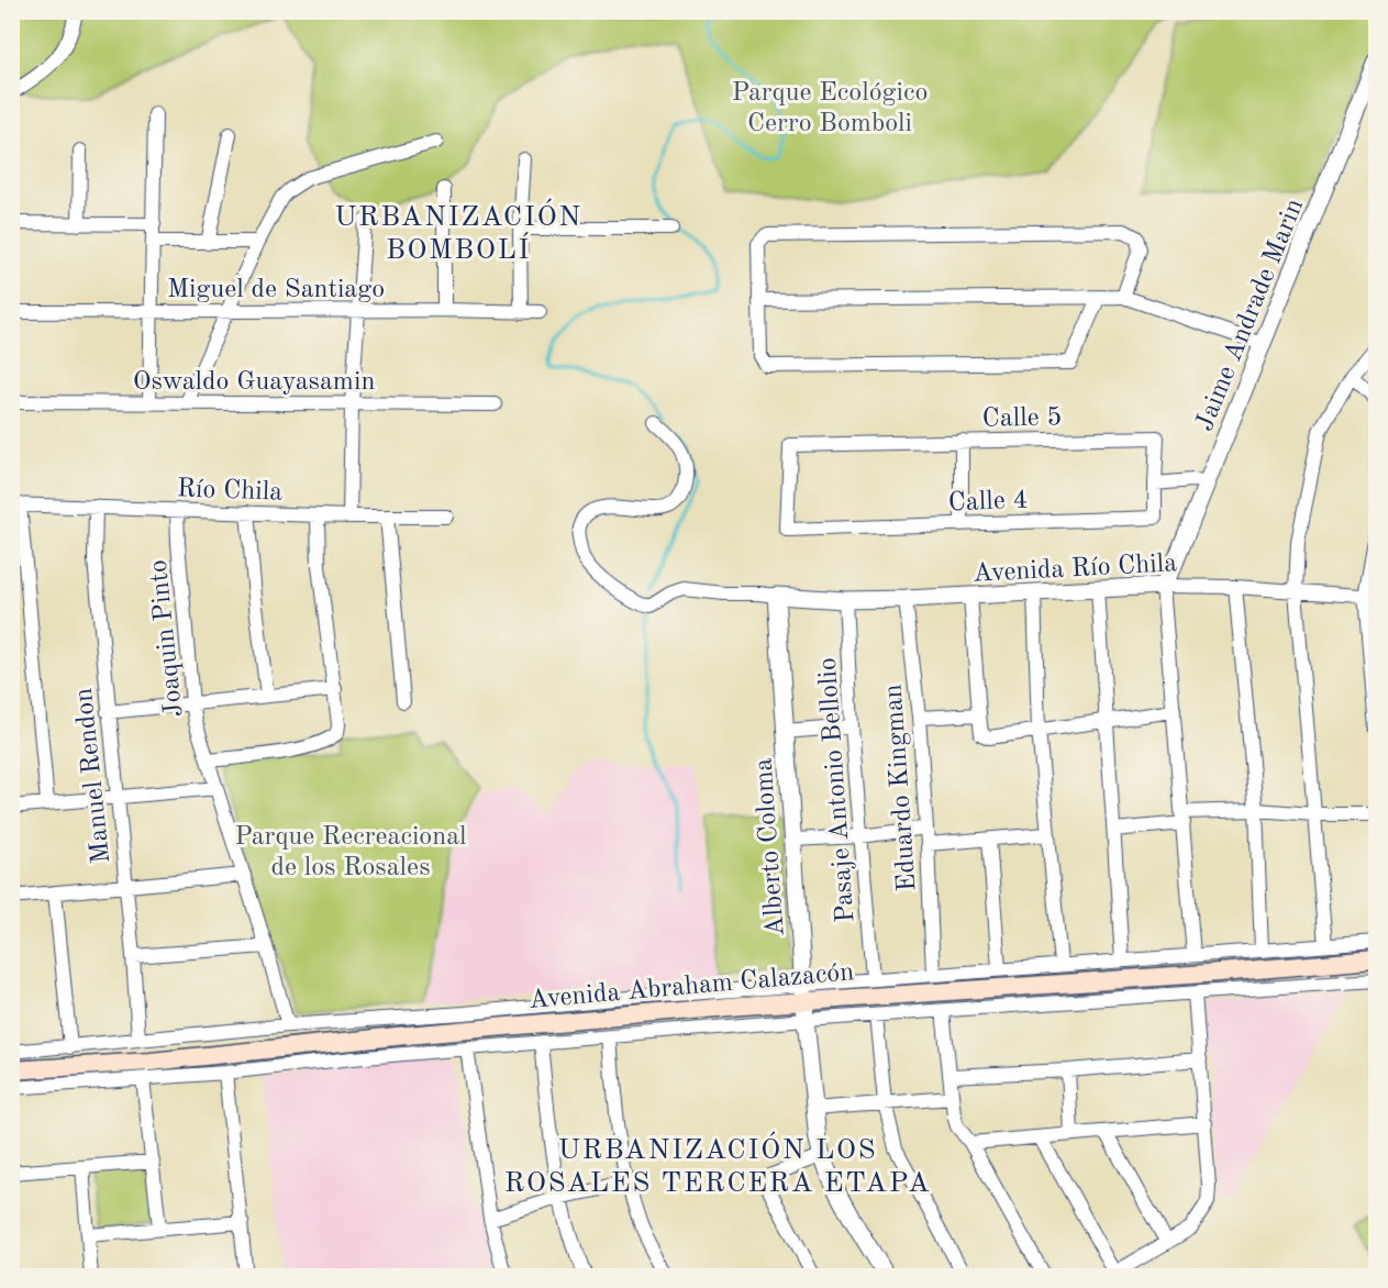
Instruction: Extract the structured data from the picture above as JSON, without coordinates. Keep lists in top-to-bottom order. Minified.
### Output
{"streets":{"main road":["Avenida Abraham Calazacón"],"street":["Miguel de Santiago","Jaime Andrade Marin","Oswaldo Guayasamin","Calle 5","Río Chila","Calle 4","Avenida Río Chila","Joaquin Pinto","Manuel Rendon","Eduardo Kingman","Pasaje Antonio Bellolio","Alberto Coloma"]},"crossings":[["Jaime Andrade Marin","Avenida Río Chila"],["Calle 5","Calle 4"],["Río Chila","Joaquin Pinto"],["Río Chila","Manuel Rendon"],["Avenida Río Chila","Eduardo Kingman"],["Avenida Río Chila","Pasaje Antonio Bellolio"],["Avenida Río Chila","Alberto Coloma"],["Joaquin Pinto","Avenida Abraham Calazacón"],["Manuel Rendon","Avenida Abraham Calazacón"],["Eduardo Kingman","Avenida Abraham Calazacón"],["Pasaje Antonio Bellolio","Avenida Abraham Calazacón"],["Alberto Coloma","Avenida Abraham Calazacón"]],"districts":["URBANIZACIÓN BOMBOLÍ","URBANIZACIÓN LOS ROSALES TERCERA ETAPA"],"parks":["Parque Ecológico Cerro Bomboli","Parque Recreacional de los Rosales"]}
